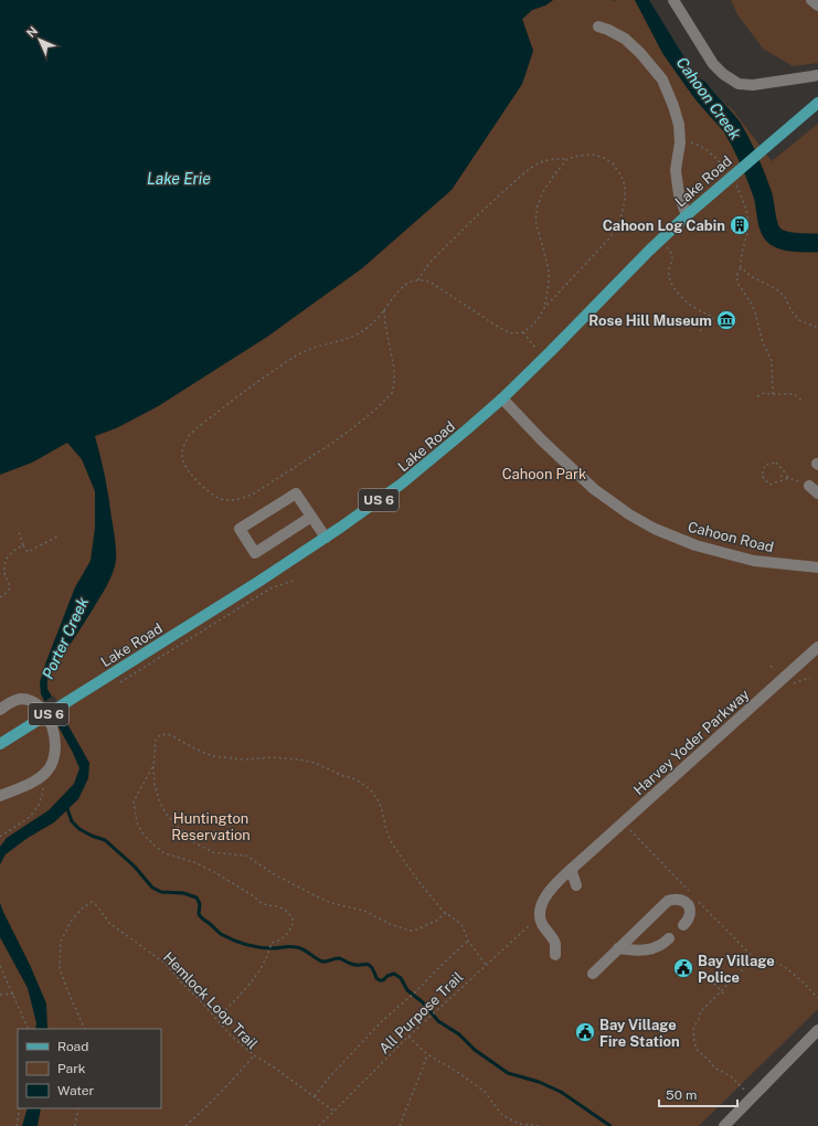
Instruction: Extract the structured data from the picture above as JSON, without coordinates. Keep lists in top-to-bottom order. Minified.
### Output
{"streets":{"main road":["Lake Road","US 6"],"street":["Cahoon Road","Harvey Yoder Parkway"],"path":["Hemlock Loop Trail","All Purpose Trail"]},"crossings":[["Lake Road","Cahoon Road"],["Harvey Yoder Parkway","All Purpose Trail"]],"water":["Cahoon Creek","Lake Erie","Porter Creek"],"parks":["Cahoon Park","Huntington Reservation"],"places":{"building":["Cahoon Log Cabin"],"museum":["Rose Hill Museum"],"public building":["Bay Village Police","Bay Village Fire Station"]},"legend":["Road","Park","Water"],"scale_bar":"50 m","north":"top left"}
